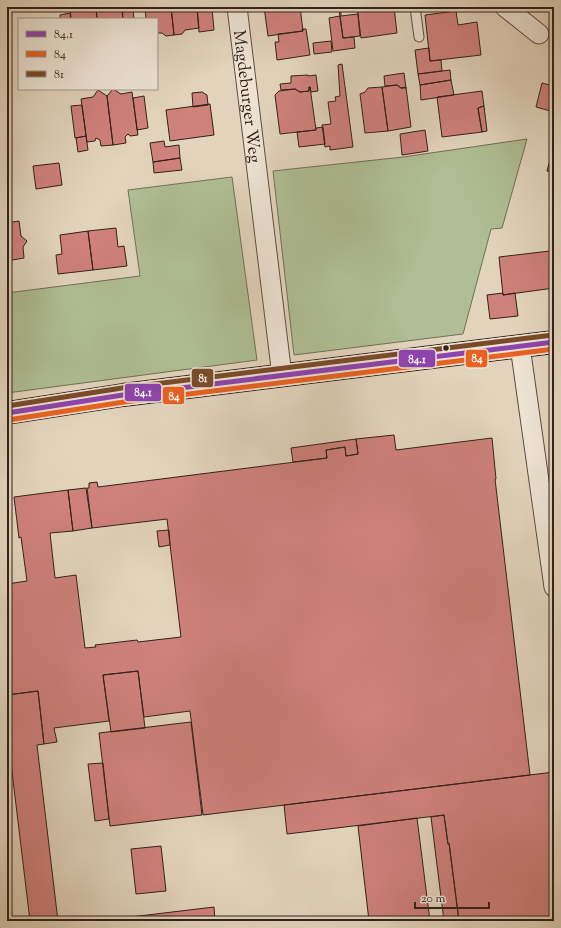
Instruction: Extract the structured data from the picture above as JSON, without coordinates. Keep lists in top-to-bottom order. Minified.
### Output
{"streets":{"street":["Magdeburger Weg"]},"lines":["transit line 81","transit line 84.1","transit line 84"],"legend":["84.1","84","81"],"scale_bar":"20 m"}
